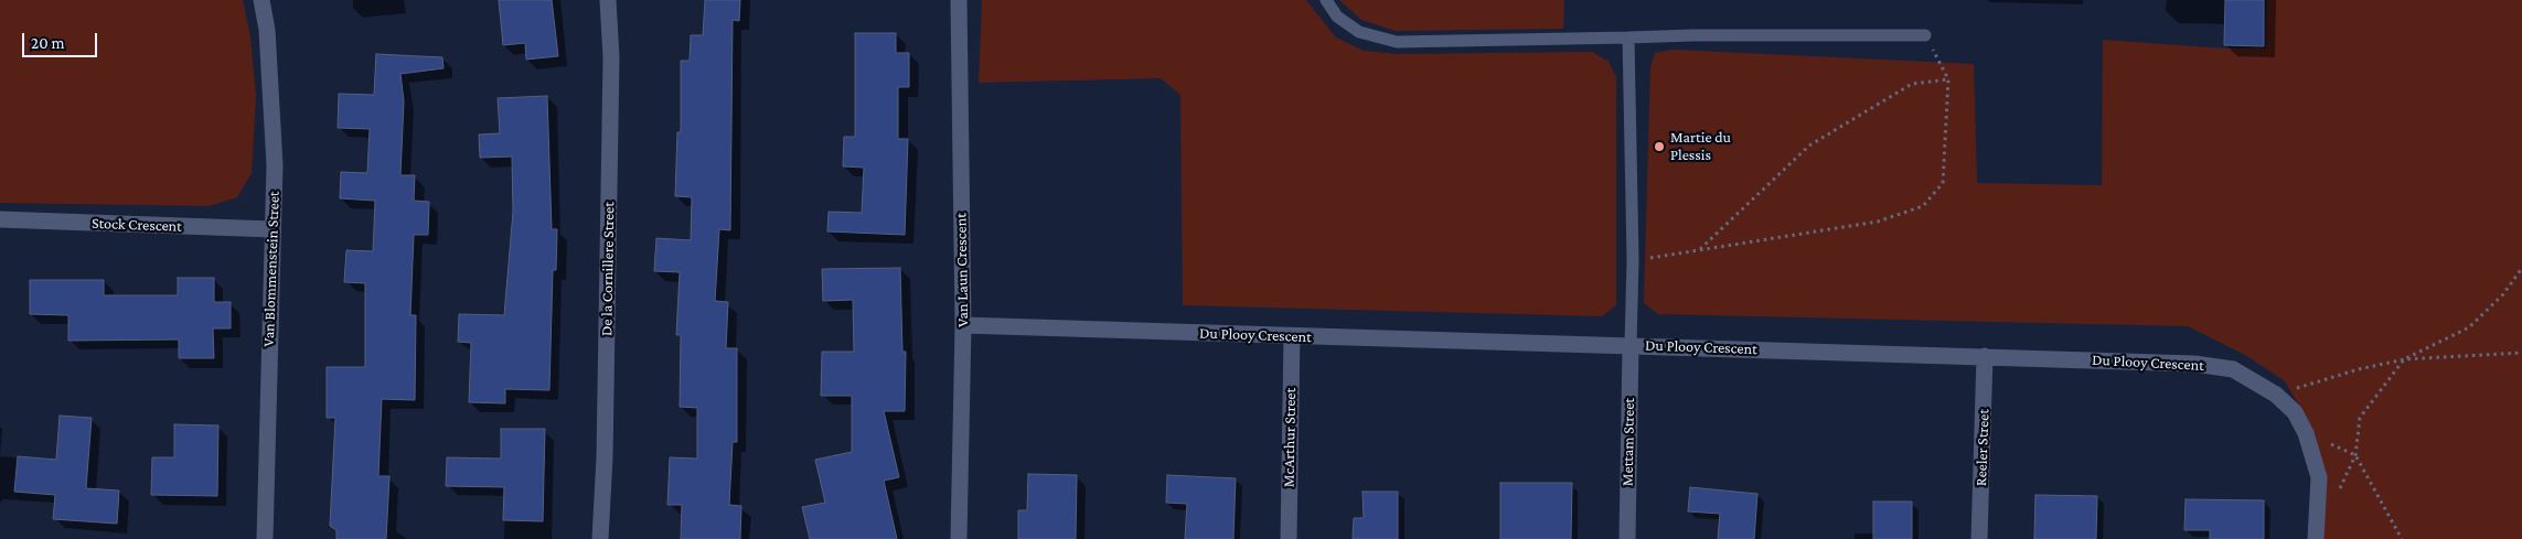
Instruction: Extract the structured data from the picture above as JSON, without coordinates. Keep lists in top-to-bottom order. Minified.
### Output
{"streets":{"street":["Stock Crescent","Van Blommenstein Street","De la Cornillere Street","Van Laun Crescent","Du Plooy Crescent","McArthur Street","Mettam Street","Reeler Street"]},"crossings":[["Stock Crescent","Van Blommenstein Street"],["Van Laun Crescent","Du Plooy Crescent"],["Du Plooy Crescent","McArthur Street"],["Du Plooy Crescent","Mettam Street"],["Du Plooy Crescent","Reeler Street"]],"places":["Martie du Plessis"],"scale_bar":"20 m"}
